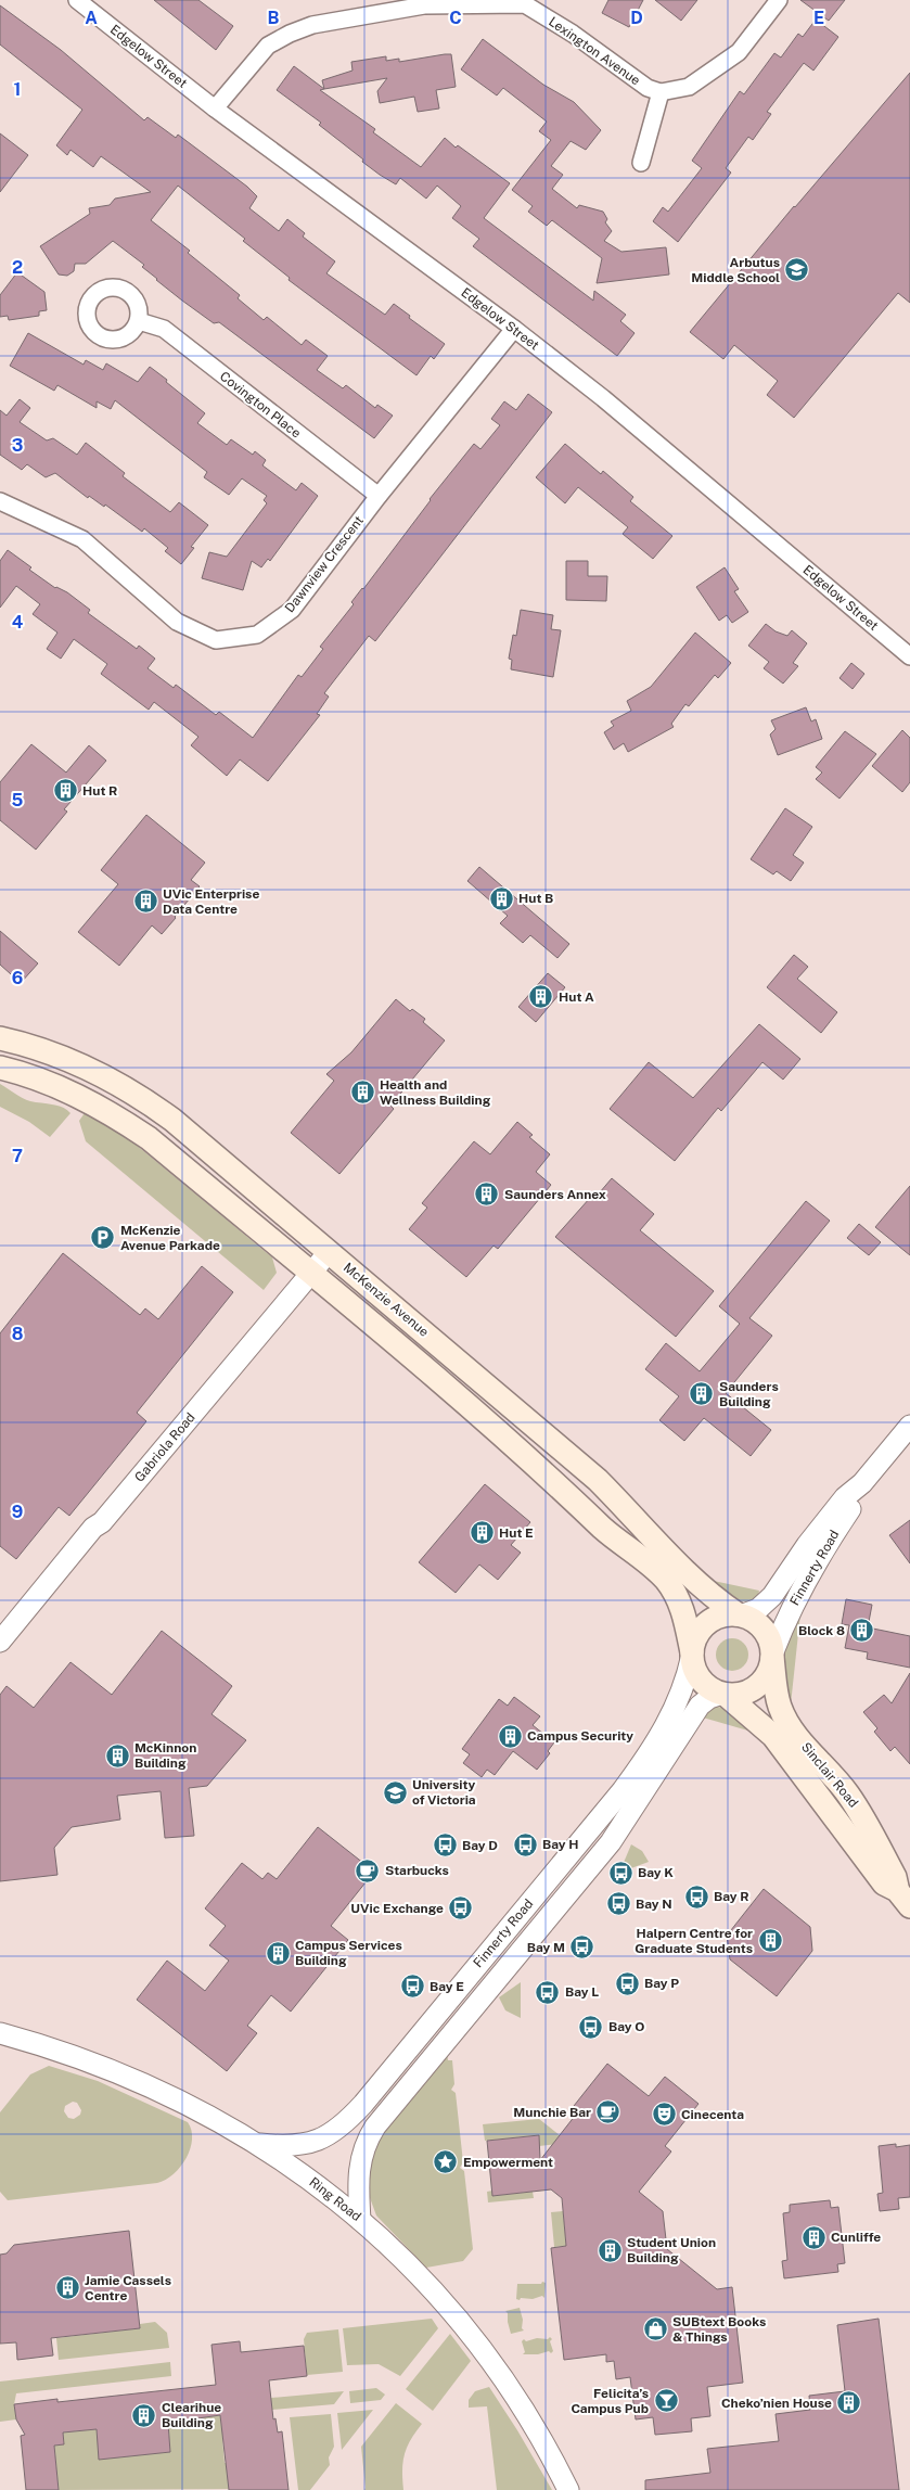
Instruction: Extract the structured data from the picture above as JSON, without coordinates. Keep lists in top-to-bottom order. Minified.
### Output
{"streets":{"main road":["McKenzie Avenue","Sinclair Road"],"street":["Lexington Avenue","Edgelow Street","Covington Place","Dawnview Crescent","Gabriola Road","Finnerty Road","Ring Road"]},"crossings":[["Lexington Avenue","Edgelow Street"],["Edgelow Street","Dawnview Crescent"],["Covington Place","Dawnview Crescent"],["McKenzie Avenue","Gabriola Road"],["McKenzie Avenue","Finnerty Road"],["McKenzie Avenue","Sinclair Road"],["Finnerty Road","Sinclair Road"],["Finnerty Road","Ring Road"]],"places":{"school or university":["Arbutus Middle School","University of Victoria"],"building":["Hut R","Hut B","UVic Enterprise Data Centre","Hut A","Health and Wellness Building","Saunders Annex","Saunders Building","Hut E","Block 8","Campus Security","McKinnon Building","Halpern Centre for Graduate Students","Campus Services Building","Cunliffe","Student Union Building","Jamie Cassels Centre","Cheko’nien House","Clearihue Building"],"parking":["McKenzie Avenue Parkade"],"bus stop":["Bay H","Bay D","Bay K","Bay R","Bay N","UVic Exchange","Bay M","Bay P","Bay E","Bay L","Bay O"],"cafe":["Starbucks","Munchie Bar"],"theatre":["Cinecenta"],"place":["Empowerment"],"shop":["SUBtext Books & Things"],"bar":["Felicita’s Campus Pub"]},"grid":{"columns":["A","B","C","D","E"],"rows":["1","2","3","4","5","6","7","8","9"]}}
